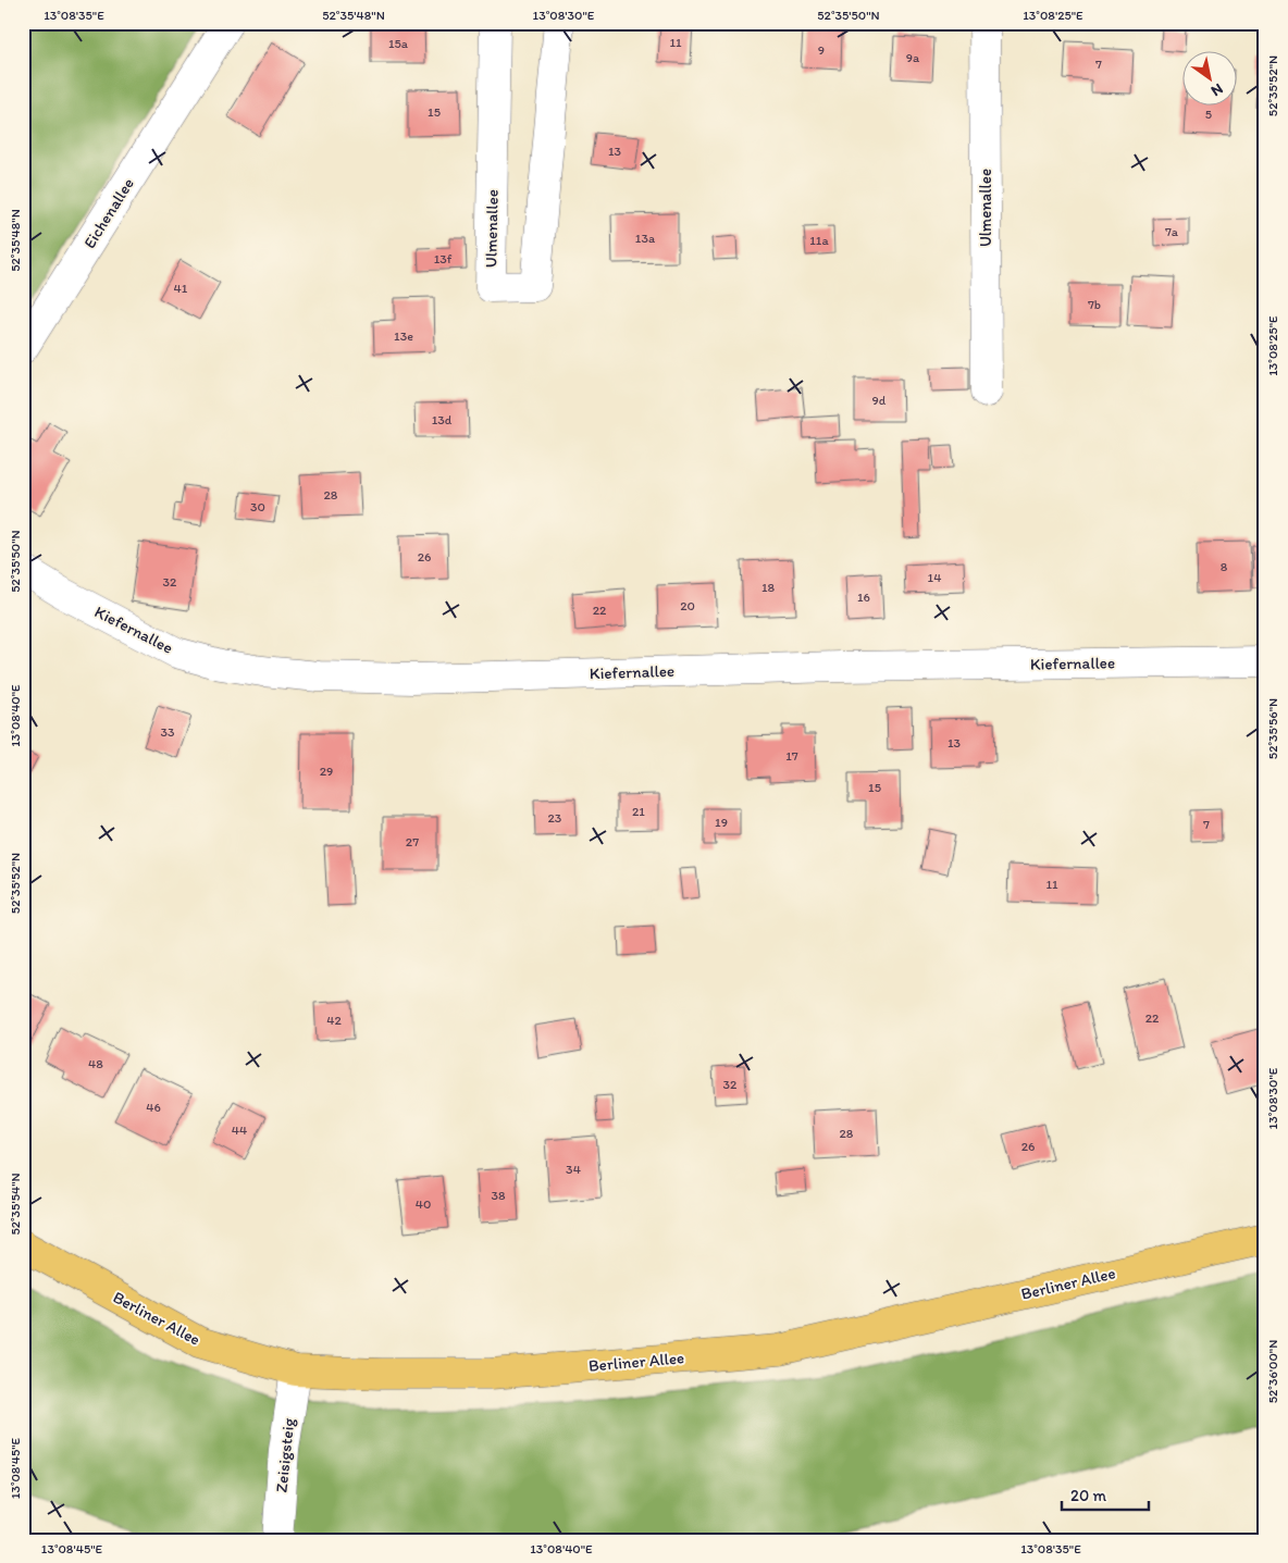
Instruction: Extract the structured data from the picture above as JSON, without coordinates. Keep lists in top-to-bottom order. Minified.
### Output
{"streets":{"main road":["Berliner Allee"],"street":["Ulmenallee","Eichenallee","Kiefernallee","Zeisigsteig"]},"crossings":[["Berliner Allee","Zeisigsteig"]],"house_numbers":["11","15a","9","9a","7","15","5","13","7a","13a","11a","13f","41","7b","13e","9d","13d","28","30","26","8","14","32","18","16","20","22","33","13","17","29","15","21","23","19","7","27","11","22","42","48","32","46","44","28","26","34","38","40"],"scale_bar":"20 m","north":"bottom right","coordinates":["13°08'35\"E","52°35'48\"N","13°08'30\"E","52°35'50\"N","13°08'25\"E","52°35'52\"N","13°08'40\"E","52°35'56\"N","52°35'54\"N","52°36'00\"N","13°08'45\"E"]}
